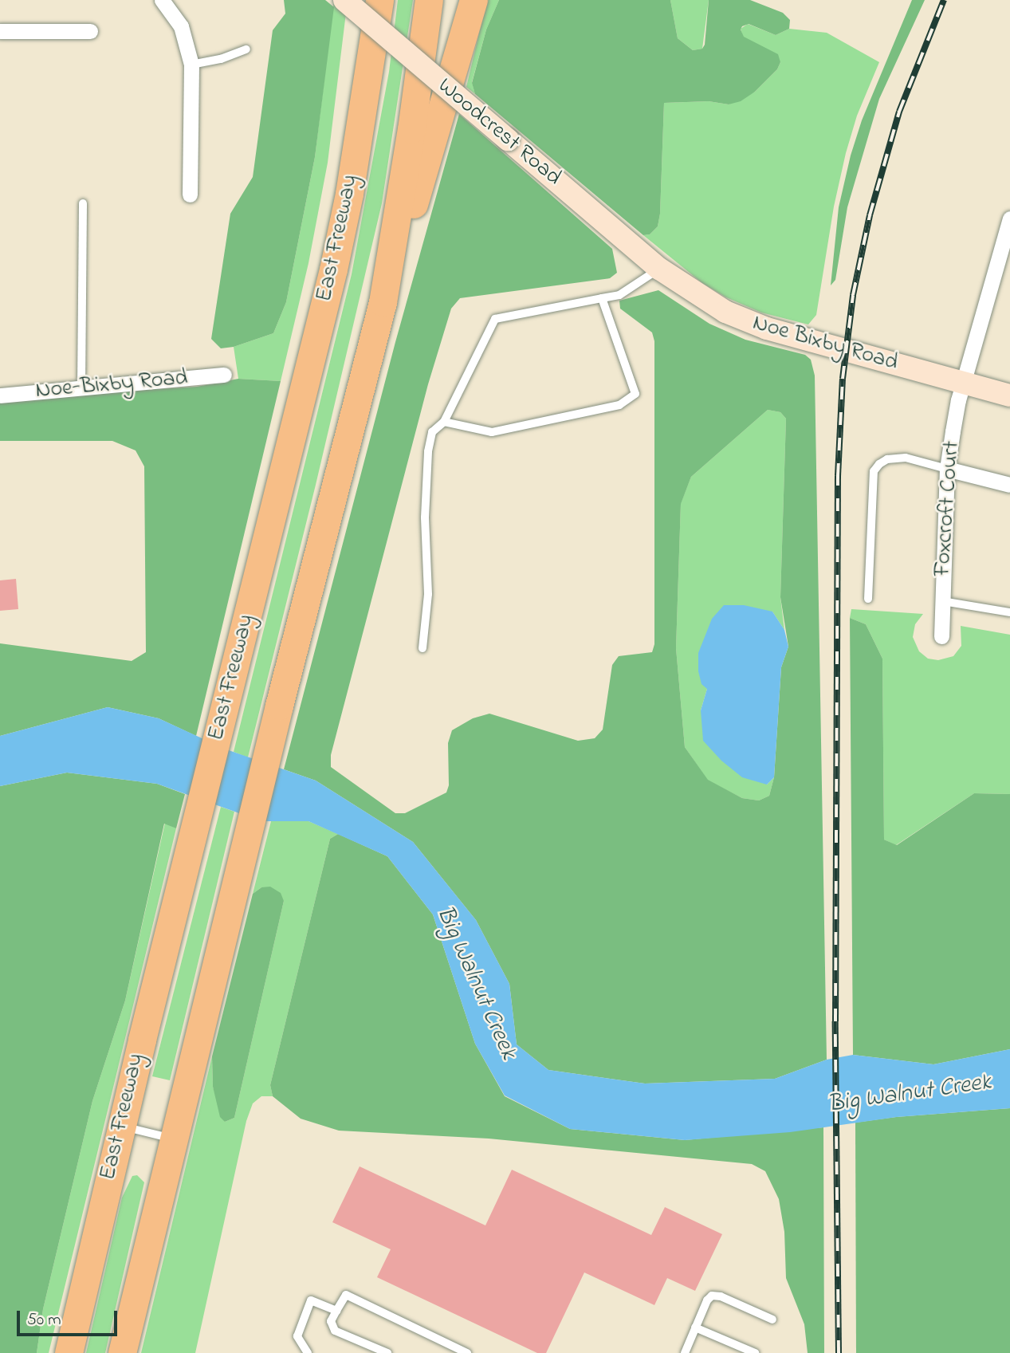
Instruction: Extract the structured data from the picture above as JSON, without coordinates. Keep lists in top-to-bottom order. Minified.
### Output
{"streets":{"highway":["East Freeway"],"street":["Woodcrest Road","Noe Bixby Road","Noe-Bixby Road","Foxcroft Court"]},"crossings":[["Woodcrest Road","Noe Bixby Road"],["Noe Bixby Road","Foxcroft Court"]],"water":["Big Walnut Creek"],"scale_bar":"50 m"}
